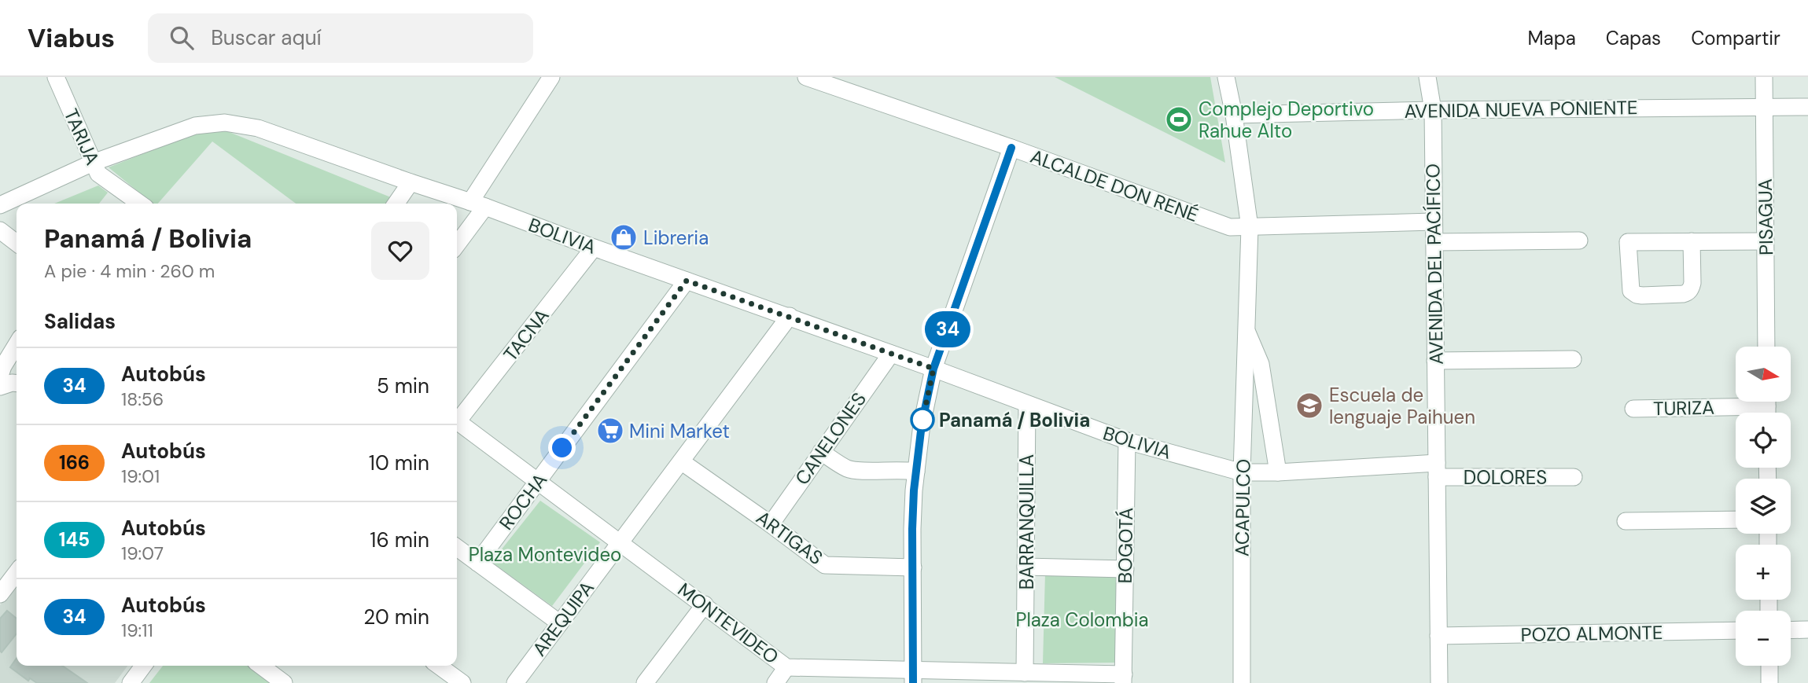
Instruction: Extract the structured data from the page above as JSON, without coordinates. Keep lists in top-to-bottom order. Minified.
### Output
{"streets":{"street":["AVENIDA NUEVA PONIENTE","TARIJA","ALCALDE DON RENÉ","PISAGUA","BOLIVIA","AVENIDA DEL PACÍFICO","TACNA","TURIZA","CANELONES","DOLORES","ROCHA","ACAPULCO","BARRANQUILLA","ARTIGAS","BOGOTÁ","AREQUIPA","MONTEVIDEO","POZO ALMONTE"]},"crossings":[["AVENIDA NUEVA PONIENTE","PISAGUA"],["AVENIDA NUEVA PONIENTE","AVENIDA DEL PACÍFICO"],["AVENIDA NUEVA PONIENTE","ACAPULCO"],["TARIJA","BOLIVIA"],["ALCALDE DON RENÉ","AVENIDA DEL PACÍFICO"],["ALCALDE DON RENÉ","ACAPULCO"],["BOLIVIA","AVENIDA DEL PACÍFICO"],["BOLIVIA","TACNA"],["BOLIVIA","CANELONES"],["BOLIVIA","DOLORES"],["BOLIVIA","ROCHA"],["BOLIVIA","ACAPULCO"],["BOLIVIA","BARRANQUILLA"],["BOLIVIA","BOGOTÁ"],["BOLIVIA","AREQUIPA"],["AVENIDA DEL PACÍFICO","DOLORES"],["AVENIDA DEL PACÍFICO","POZO ALMONTE"],["CANELONES","ARTIGAS"],["ROCHA","MONTEVIDEO"],["BARRANQUILLA","MONTEVIDEO"],["ARTIGAS","AREQUIPA"],["BOGOTÁ","MONTEVIDEO"],["AREQUIPA","MONTEVIDEO"]],"parks":["Plaza Montevideo","Plaza Colombia"],"places":{"sports":["Complejo Deportivo Rahue Alto"],"shop":["Libreria"],"school or university":["Escuela de lenguaje Paihuen"],"other":["Panamá / Bolivia"],"supermarket":["Mini Market"]},"lines":["bus line 34"],"north":"right","page":{"header":"Viabus","search":"Buscar aquí","nav":["Mapa","Capas","Compartir"],"on_map":"34","heading":[["Panamá / Bolivia","A pie · 4 min · 260 m"],"Salidas"],"map_buttons":["+","−"],"list":[{"mark":"34","name":"Autobús","note":"18:56","value":"5 min"},{"mark":"166","name":"Autobús","note":"19:01","value":"10 min"},{"mark":"145","name":"Autobús","note":"19:07","value":"16 min"},{"mark":"34","name":"Autobús","note":"19:11","value":"20 min"}]}}
